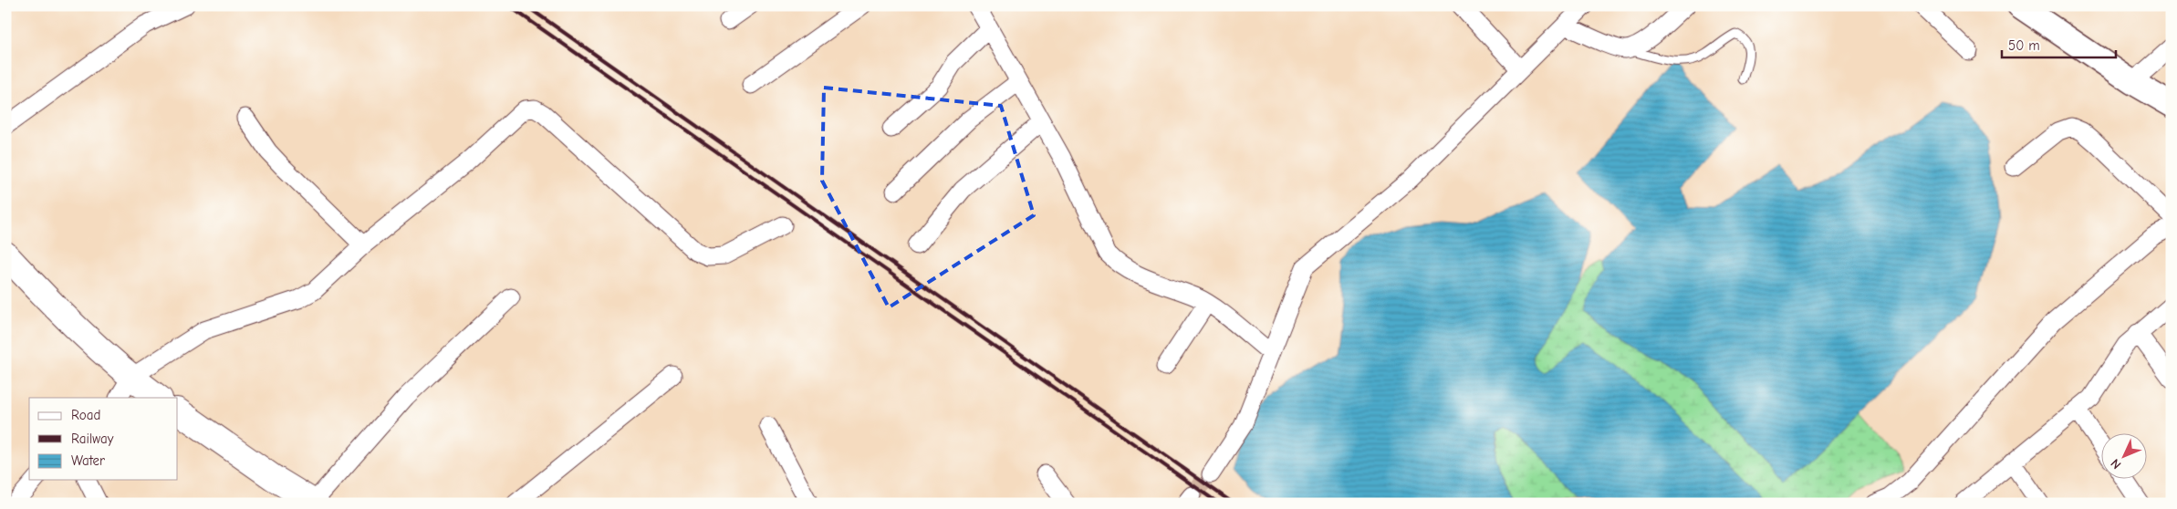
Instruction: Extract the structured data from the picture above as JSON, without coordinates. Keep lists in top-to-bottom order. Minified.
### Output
{"legend":["Road","Railway","Water"],"scale_bar":"50 m","north":"bottom left"}
